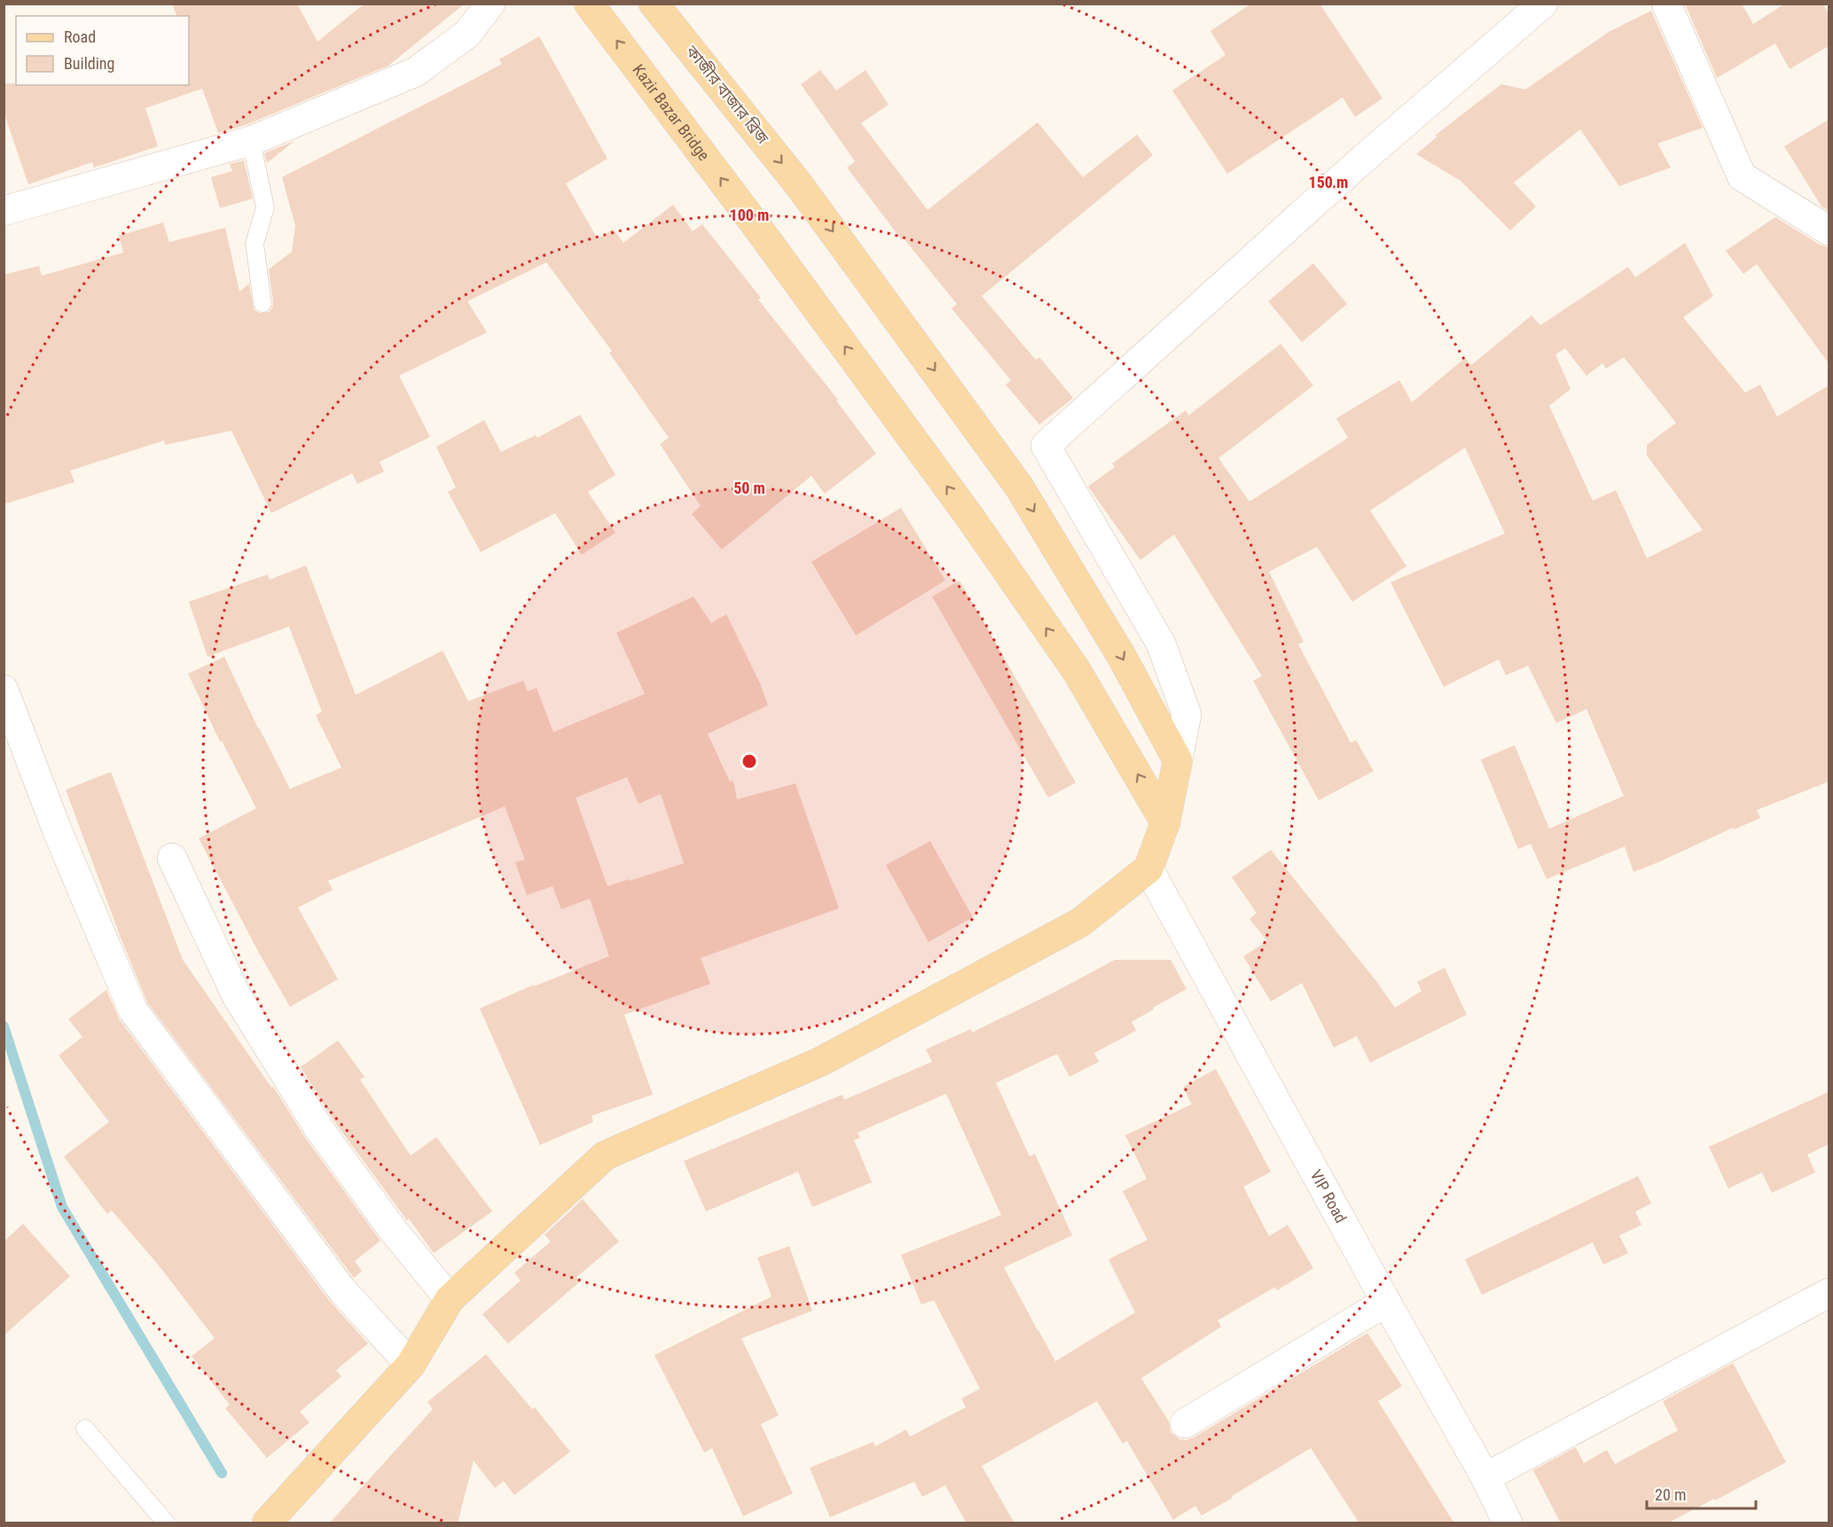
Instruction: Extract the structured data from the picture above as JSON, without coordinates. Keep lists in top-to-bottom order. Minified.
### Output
{"streets":{"main road":["কাজীর বাজার ব্রিজ","Kazir Bazar Bridge"],"street":["VIP Road"]},"one_way":["কাজীর বাজার ব্রিজ","Kazir Bazar Bridge"],"legend":["Road","Building"],"scale_bar":"20 m","rings":["150 m","100 m","50 m"]}
